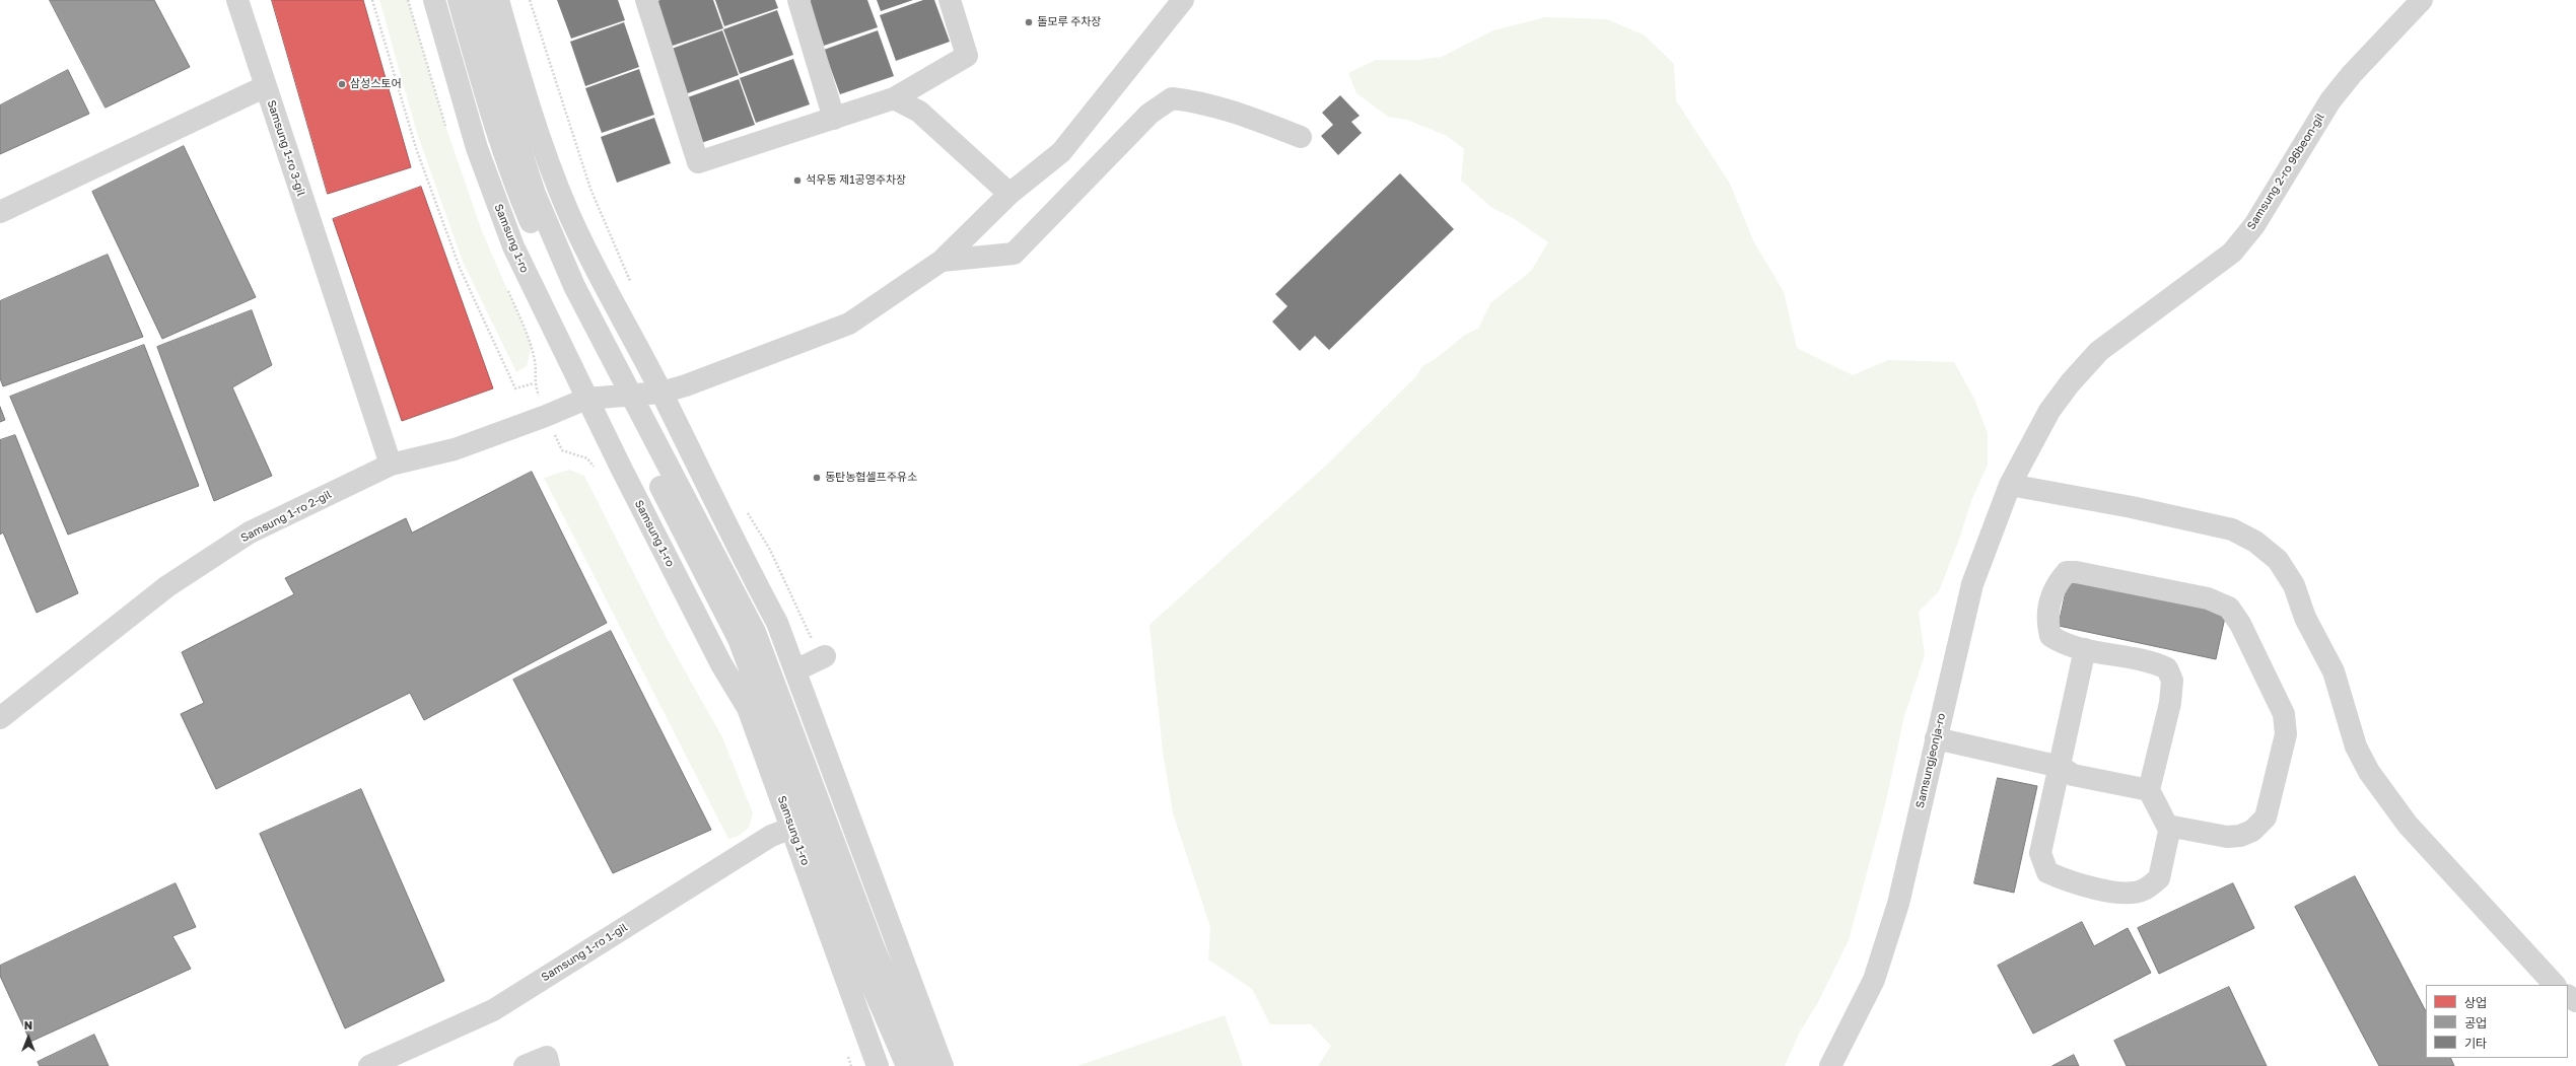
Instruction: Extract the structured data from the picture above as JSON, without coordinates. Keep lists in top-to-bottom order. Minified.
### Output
{"streets":{"street":["Samsung 1-ro 3-gil","Samsung 2-ro 96beon-gil","Samsung 1-ro","Samsung 1-ro 2-gil","Samsungjeonja-ro","Samsung 1-ro 1-gil"]},"crossings":[["Samsung 1-ro 3-gil","Samsung 1-ro 2-gil"],["Samsung 2-ro 96beon-gil","Samsungjeonja-ro"],["Samsung 1-ro","Samsung 1-ro 2-gil"],["Samsung 1-ro","Samsung 1-ro 1-gil"]],"places":["돌모루 주차장","삼성스토어","석우동 제1공영주차장","동탄농협셀프주유소"],"legend":["상업","공업","기타"],"north":"top"}
